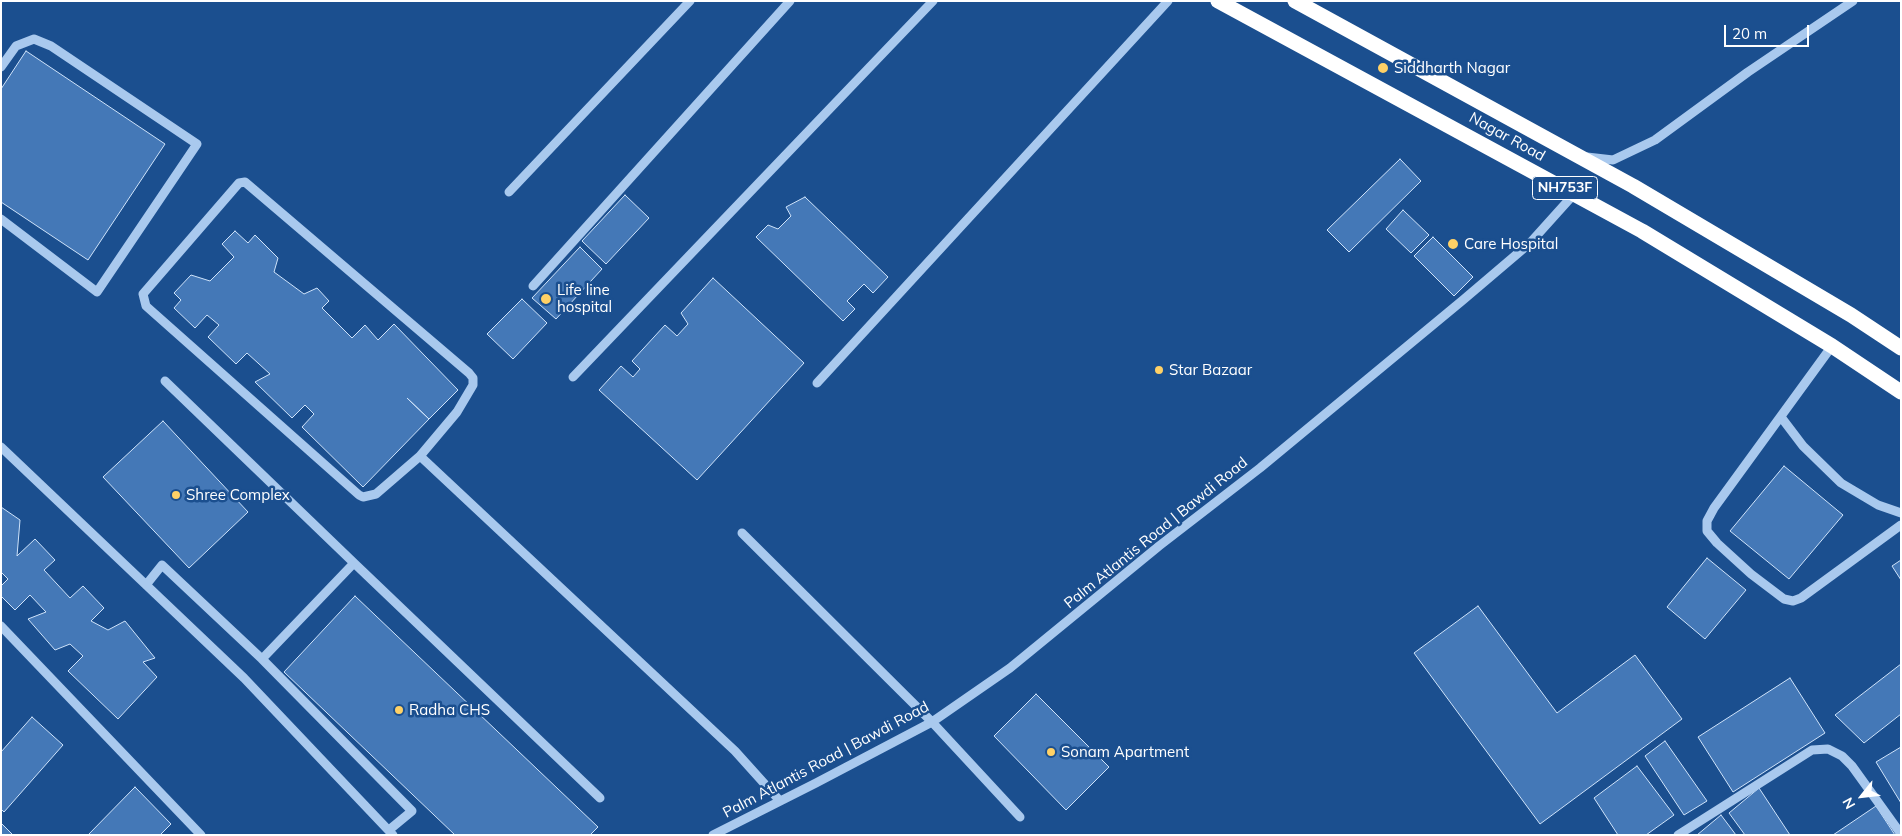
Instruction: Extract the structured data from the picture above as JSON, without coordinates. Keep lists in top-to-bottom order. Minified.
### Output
{"streets":{"highway":["Nagar Road","NH753F"],"street":["Palm Atlantis Road | Bawdi Road"]},"crossings":[["Nagar Road","Palm Atlantis Road | Bawdi Road"]],"places":["Siddharth Nagar","Care Hospital","Life line hospital","Star Bazaar","Shree Complex","Radha CHS","Sonam Apartment"],"scale_bar":"20 m","north":"bottom left"}
